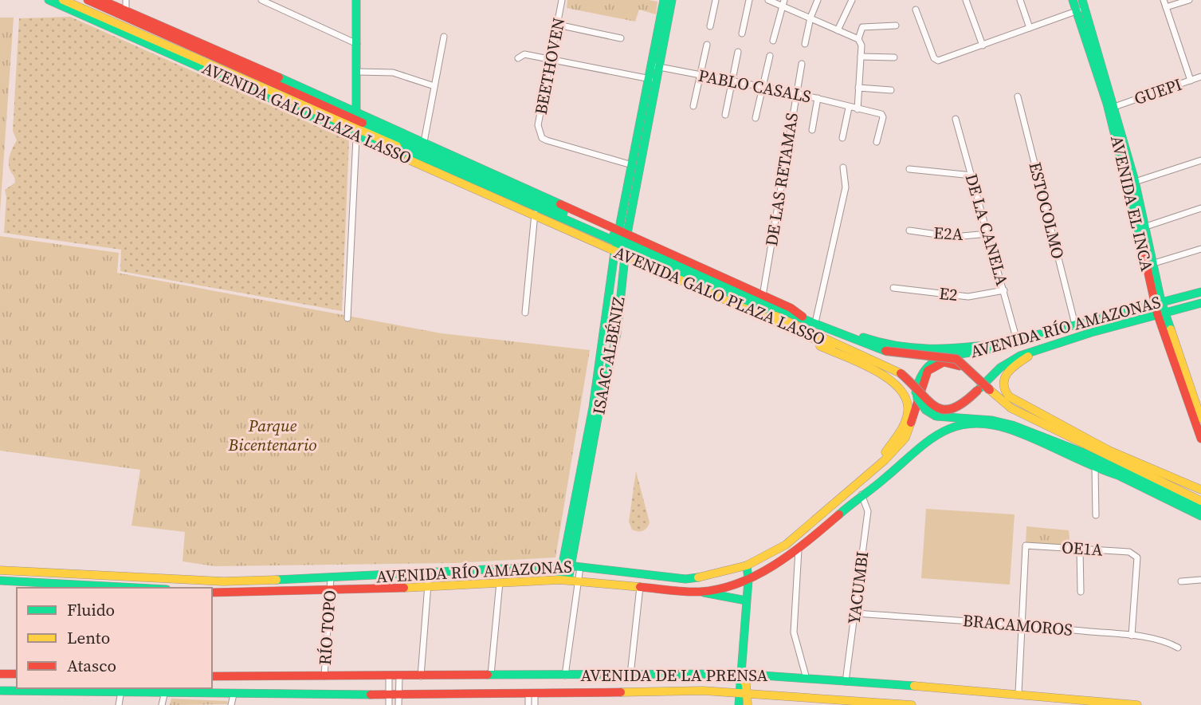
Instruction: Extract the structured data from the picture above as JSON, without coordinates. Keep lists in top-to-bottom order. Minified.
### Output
{"streets":{"main road":["AVENIDA GALO PLAZA LASSO","AVENIDA EL INCA","AVENIDA RÍO AMAZONAS","ISAAC ALBÉNIZ","AVENIDA DE LA PRENSA"],"street":["BEETHOVEN","PABLO CASALS","GUEPI","DE LAS RETAMAS","ESTOCOLMO","DE LA CANELA","E2A","E2","OE1A","YACUMBI","BRACAMOROS","RÍO TOPO"]},"crossings":[["BEETHOVEN","ISAAC ALBÉNIZ"],["PABLO CASALS","DE LAS RETAMAS"],["PABLO CASALS","ISAAC ALBÉNIZ"],["GUEPI","AVENIDA EL INCA"],["AVENIDA GALO PLAZA LASSO","DE LAS RETAMAS"],["AVENIDA GALO PLAZA LASSO","ISAAC ALBÉNIZ"],["AVENIDA EL INCA","AVENIDA RÍO AMAZONAS"],["ESTOCOLMO","AVENIDA RÍO AMAZONAS"],["DE LA CANELA","E2A"],["DE LA CANELA","E2"],["DE LA CANELA","AVENIDA RÍO AMAZONAS"],["AVENIDA RÍO AMAZONAS","ISAAC ALBÉNIZ"],["AVENIDA RÍO AMAZONAS","YACUMBI"],["AVENIDA RÍO AMAZONAS","RÍO TOPO"],["OE1A","BRACAMOROS"],["YACUMBI","BRACAMOROS"],["YACUMBI","AVENIDA DE LA PRENSA"],["RÍO TOPO","AVENIDA DE LA PRENSA"]],"parks":["Parque Bicentenario"],"legend":["Fluido","Lento","Atasco"]}
